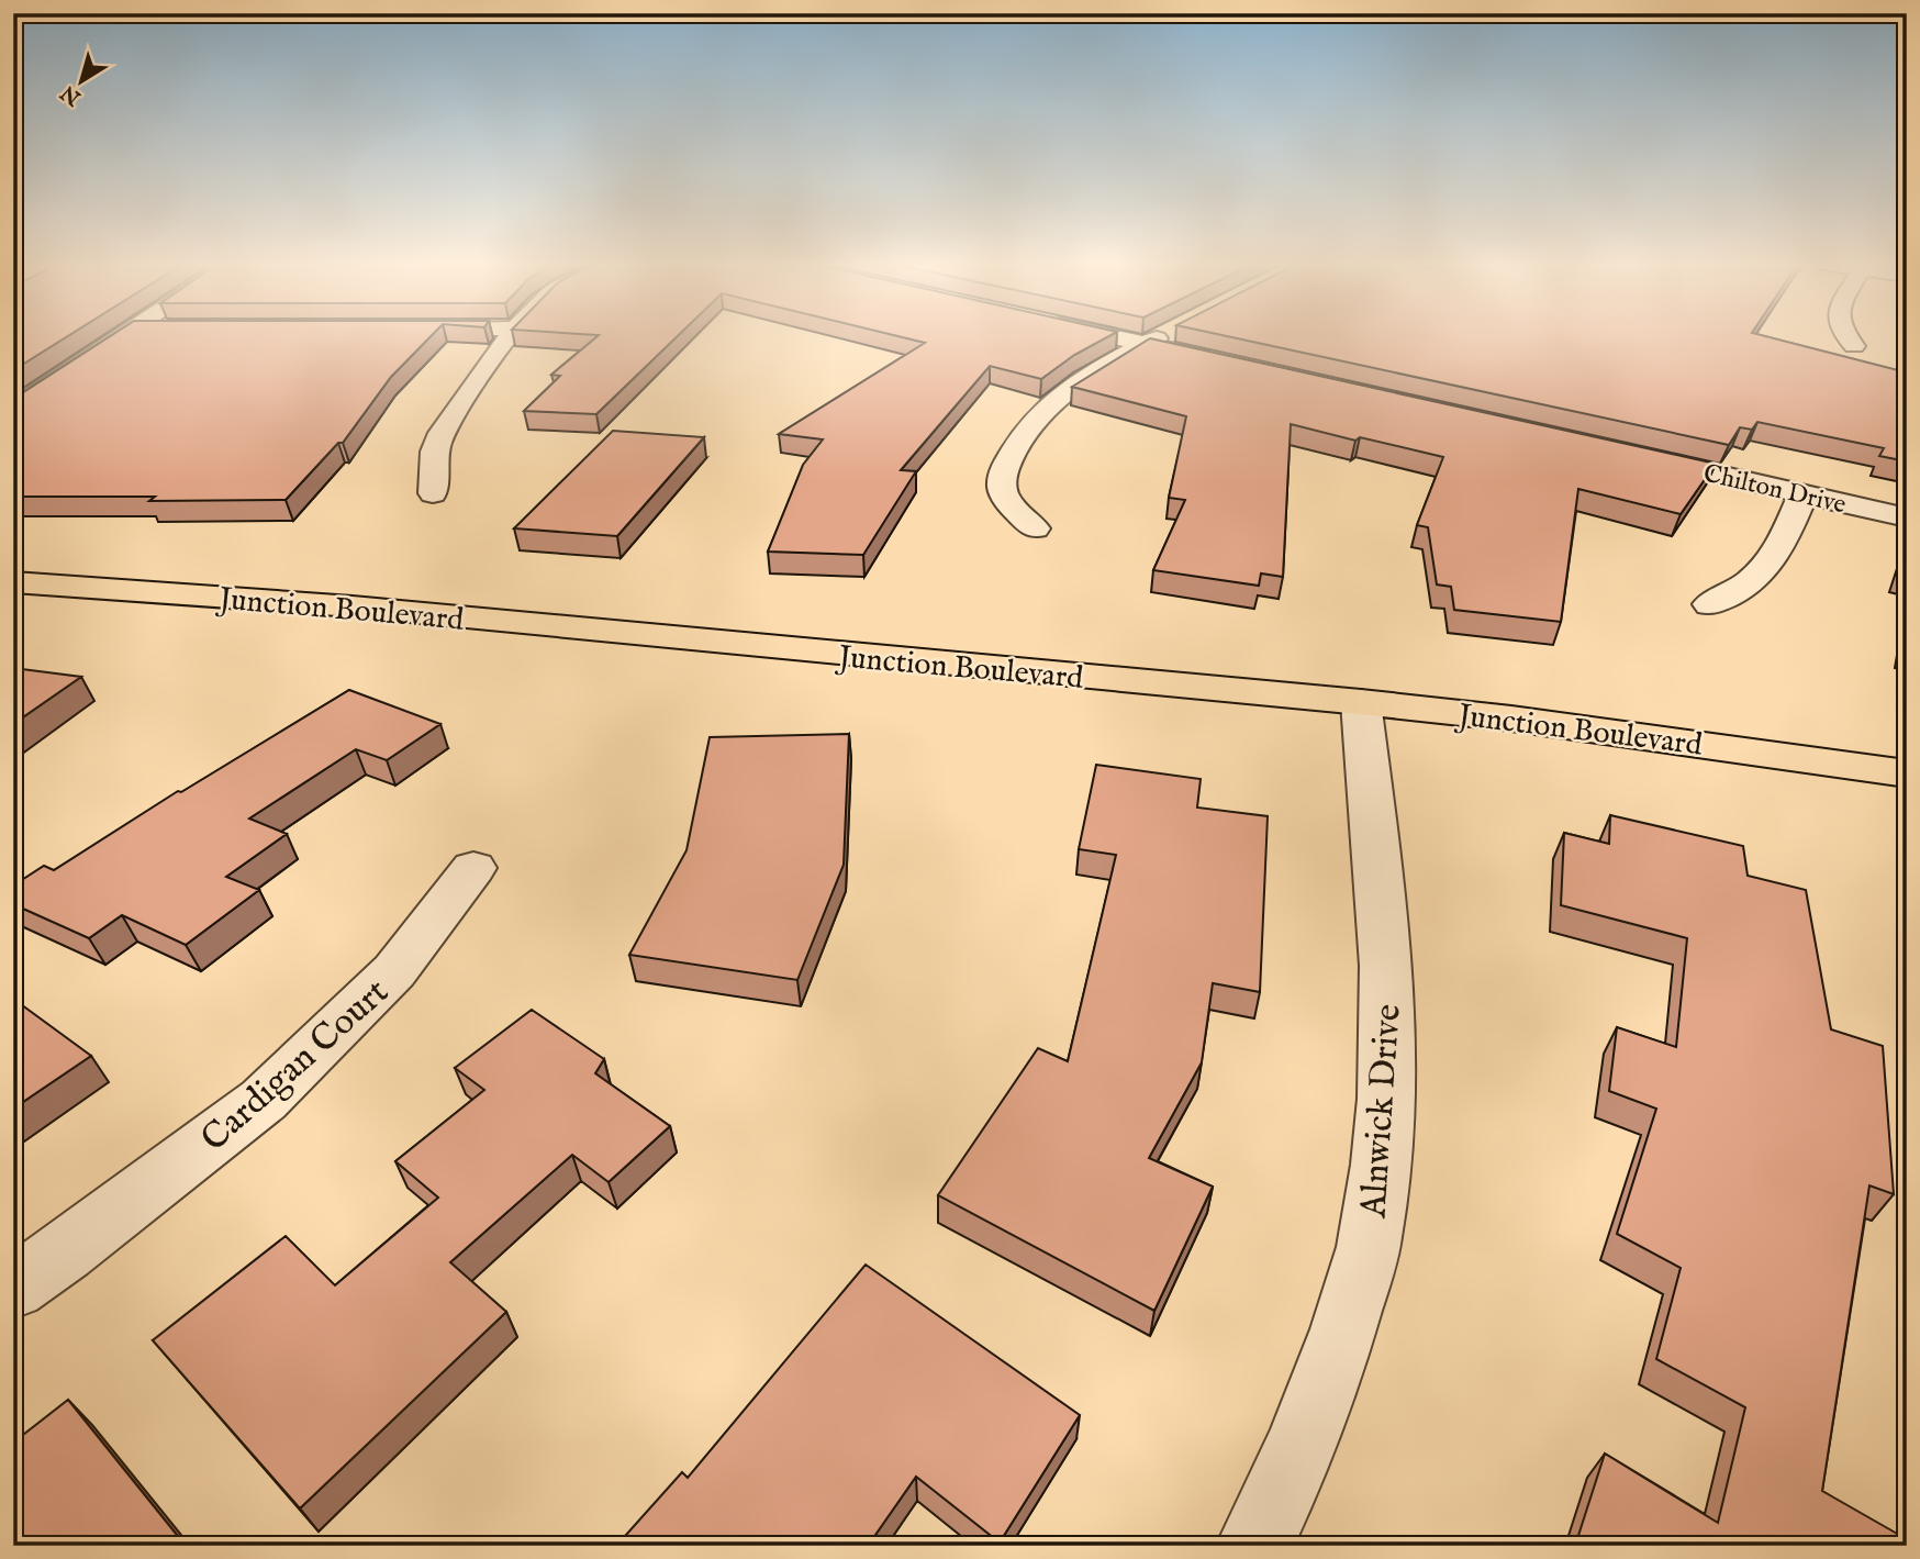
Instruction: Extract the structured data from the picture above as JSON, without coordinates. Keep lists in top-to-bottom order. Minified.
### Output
{"streets":{"main road":["Junction Boulevard"],"street":["Chilton Drive","Cardigan Court","Alnwick Drive"]},"crossings":[["Junction Boulevard","Alnwick Drive"]],"north":"bottom left"}
